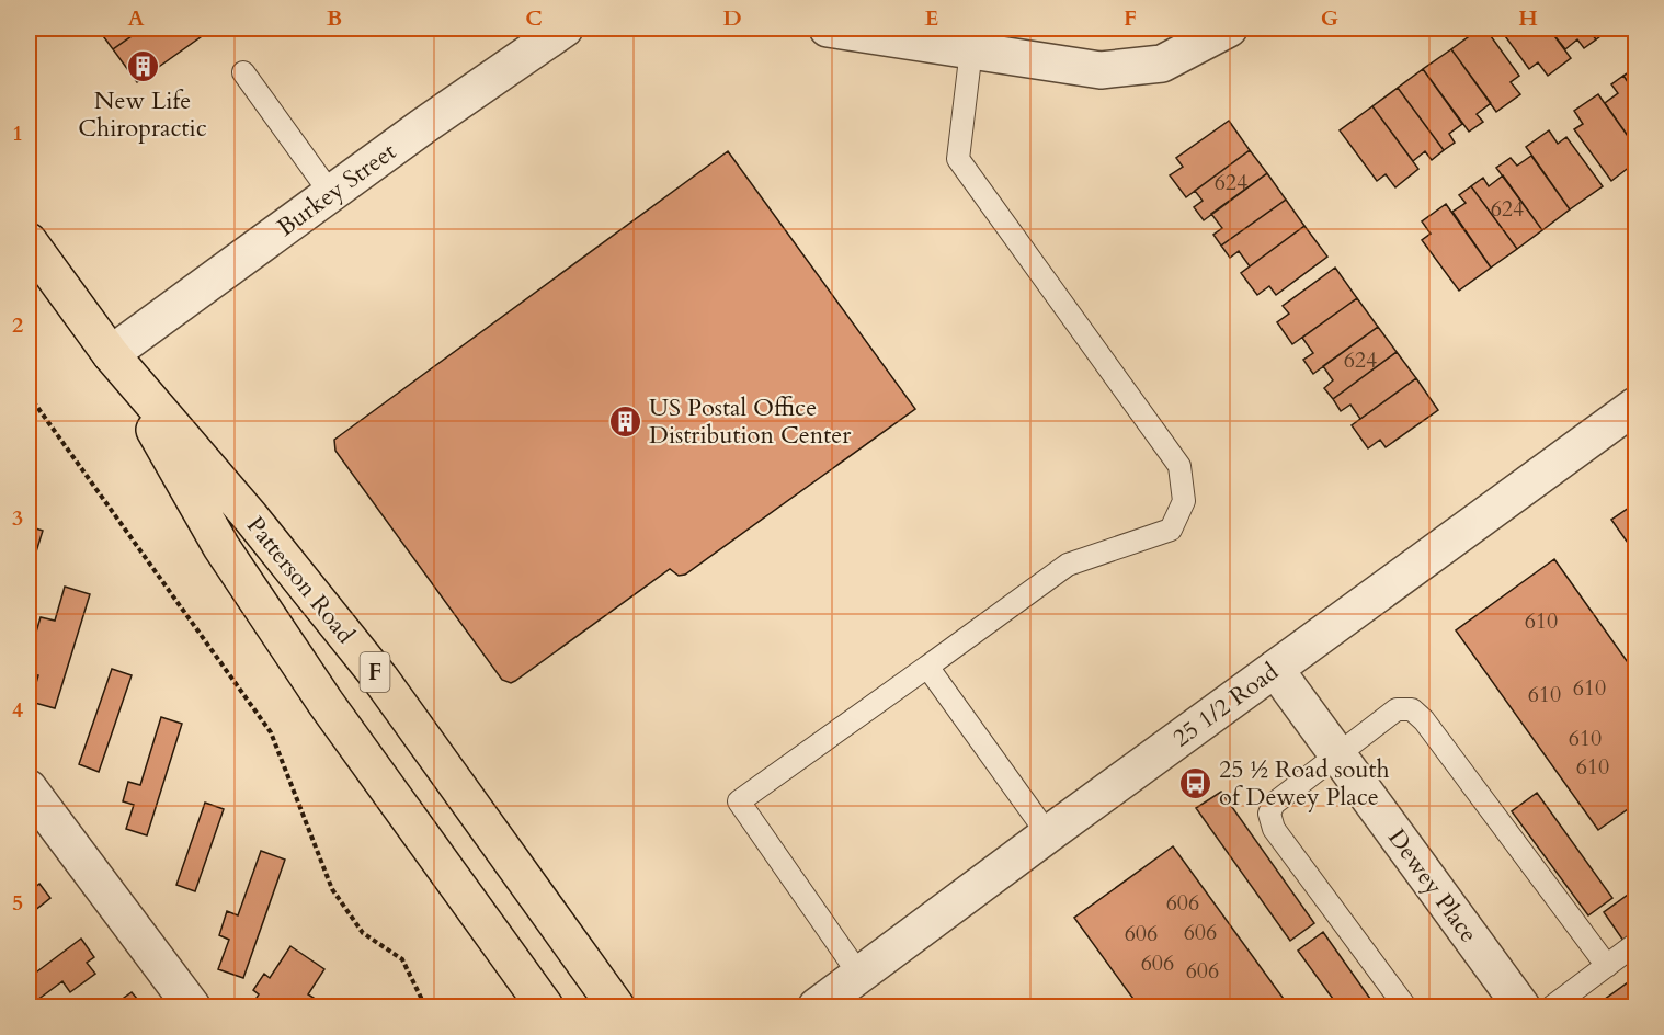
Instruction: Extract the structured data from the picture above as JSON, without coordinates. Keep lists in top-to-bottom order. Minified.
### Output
{"streets":{"main road":["Patterson Road","F"],"street":["Burkey Street","25 1/2 Road","Dewey Place"]},"crossings":[["Burkey Street","Patterson Road"],["25 1/2 Road","Dewey Place"]],"places":{"building":["New Life Chiropractic","US Postal Office Distribution Center"],"bus stop":["25 ½ Road south of Dewey Place"]},"house_numbers":["624","624","624","610","610","610","610","610","606","606","606","606","606"],"grid":{"columns":["A","B","C","D","E","F","G","H"],"rows":["1","2","3","4","5"]}}
